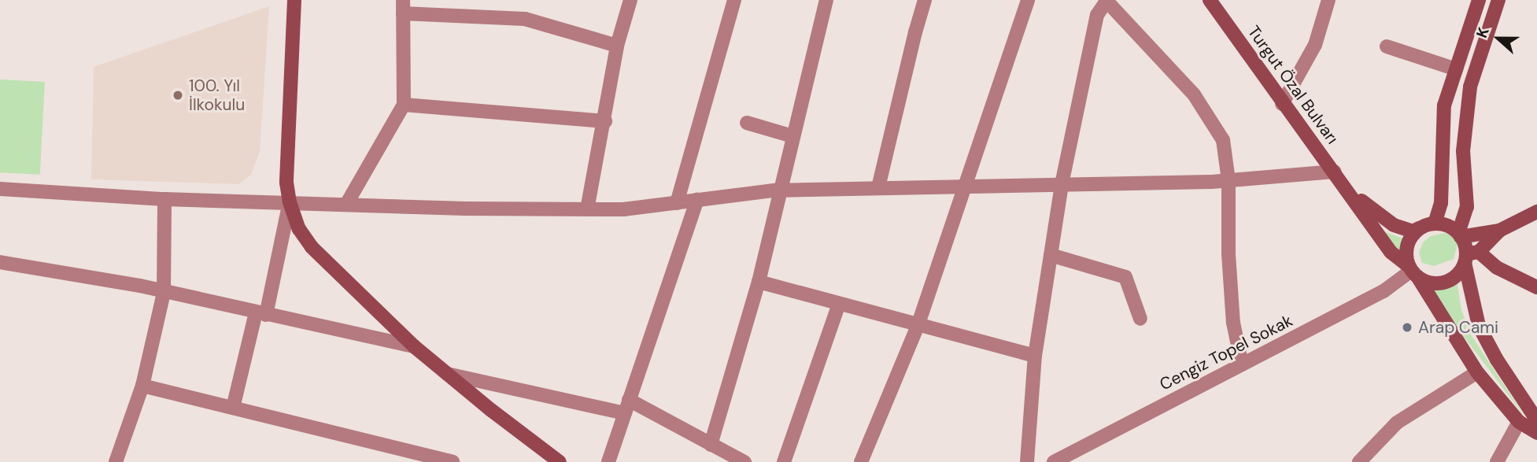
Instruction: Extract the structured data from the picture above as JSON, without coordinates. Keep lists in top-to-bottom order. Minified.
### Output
{"streets":{"main road":["Turgut Özal Bulvarı"],"street":["Cengiz Topel Sokak"]},"crossings":[["Turgut Özal Bulvarı","Cengiz Topel Sokak"]],"places":["100. Yıl İlkokulu","Arap Cami"],"north":"left"}
